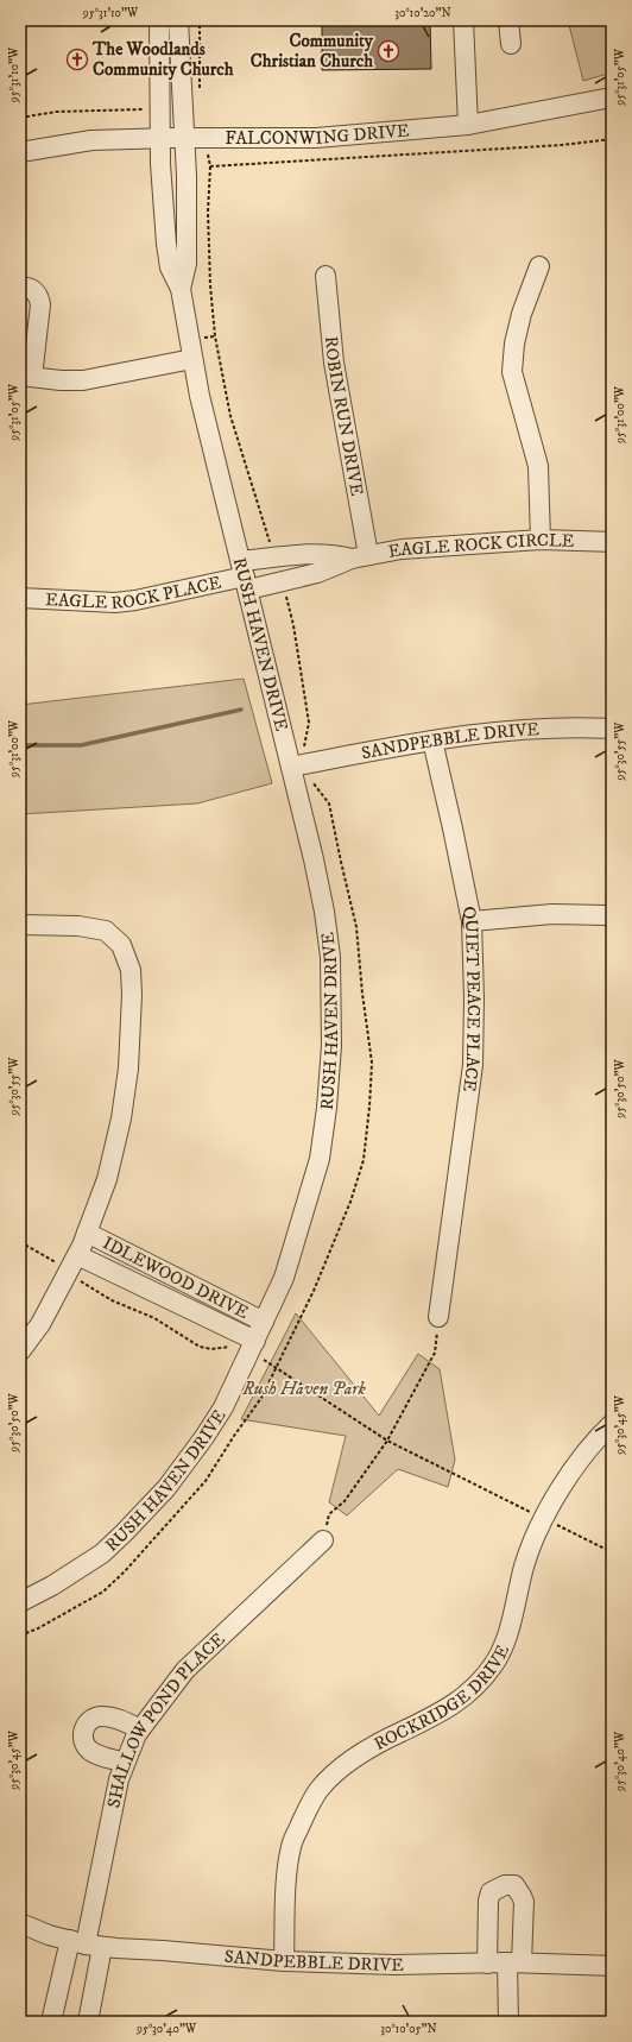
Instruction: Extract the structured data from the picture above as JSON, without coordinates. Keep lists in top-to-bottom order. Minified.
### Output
{"streets":{"street":["FALCONWING DRIVE","ROBIN RUN DRIVE","EAGLE ROCK CIRCLE","EAGLE ROCK PLACE","RUSH HAVEN DRIVE","SANDPEBBLE DRIVE","QUIET PEACE PLACE","IDLEWOOD DRIVE","ROCKRIDGE DRIVE","SHALLOW POND PLACE"]},"crossings":[["FALCONWING DRIVE","RUSH HAVEN DRIVE"],["ROBIN RUN DRIVE","EAGLE ROCK CIRCLE"],["EAGLE ROCK CIRCLE","EAGLE ROCK PLACE"],["EAGLE ROCK CIRCLE","RUSH HAVEN DRIVE"],["EAGLE ROCK PLACE","RUSH HAVEN DRIVE"],["RUSH HAVEN DRIVE","SANDPEBBLE DRIVE"],["RUSH HAVEN DRIVE","IDLEWOOD DRIVE"],["SANDPEBBLE DRIVE","QUIET PEACE PLACE"],["SANDPEBBLE DRIVE","ROCKRIDGE DRIVE"],["SANDPEBBLE DRIVE","SHALLOW POND PLACE"]],"parks":["Rush Haven Park"],"places":{"church":["Community Christian Church","The Woodlands Community Church"]},"coordinates":["95°31'10\"W","30°10'20\"N","95°31'05\"W","95°31'00\"W","95°30'55\"W","95°30'50\"W","95°30'45\"W","95°30'40\"W","30°10'05\"N"]}
